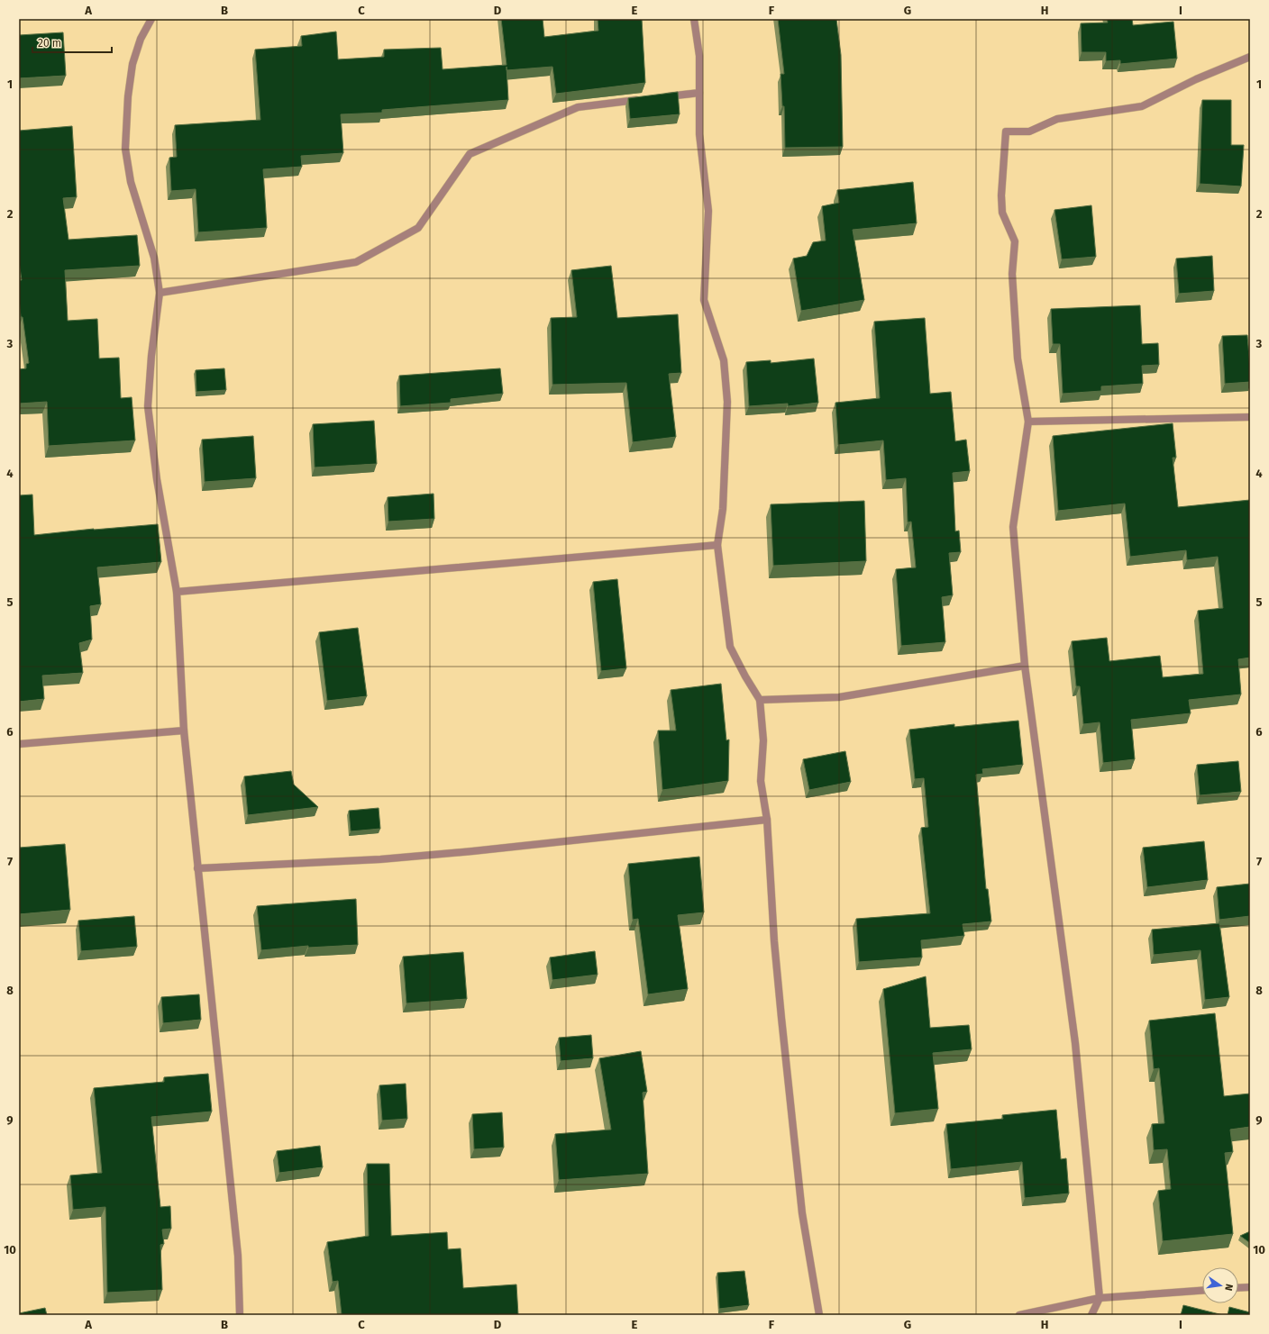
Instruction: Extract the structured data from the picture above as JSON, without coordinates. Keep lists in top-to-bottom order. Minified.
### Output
{"scale_bar":"20 m","north":"right","grid":{"columns":["A","B","C","D","E","F","G","H","I"],"rows":["1","2","3","4","5","6","7","8","9","10"]}}
